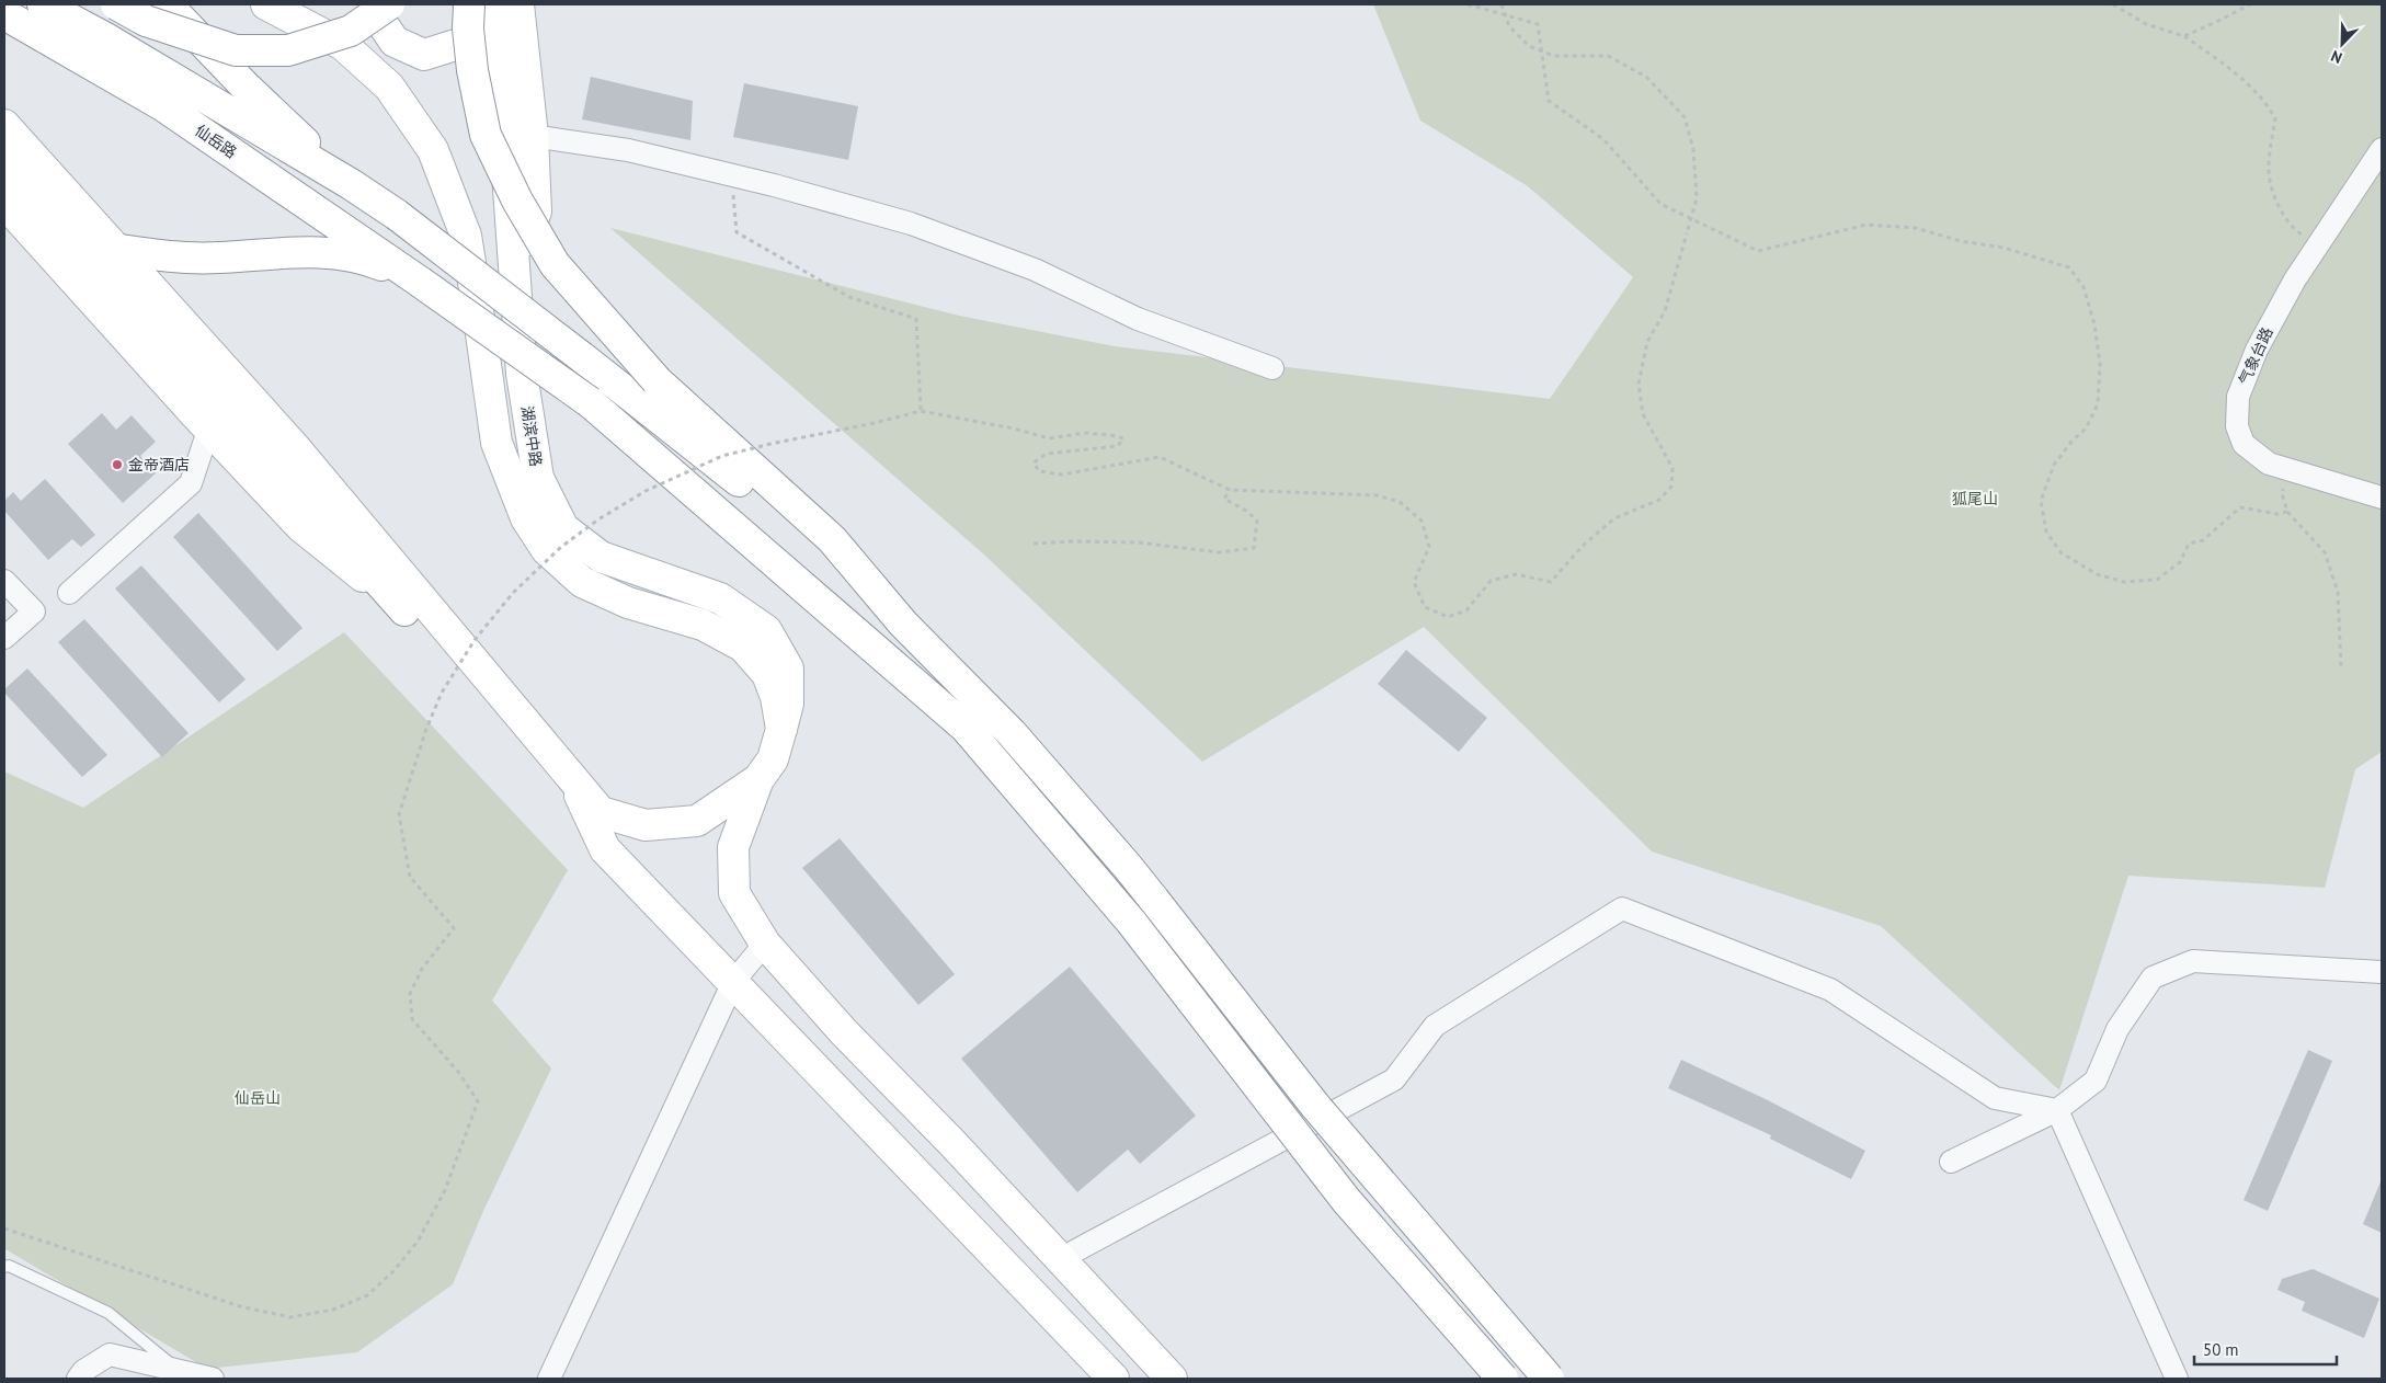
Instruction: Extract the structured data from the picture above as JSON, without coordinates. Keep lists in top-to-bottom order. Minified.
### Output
{"streets":{"main road":["仙岳路","湖滨中路"],"street":["气象台路"]},"parks":["狐尾山","仙岳山"],"places":["金帝酒店"],"scale_bar":"50 m","north":"bottom left"}
